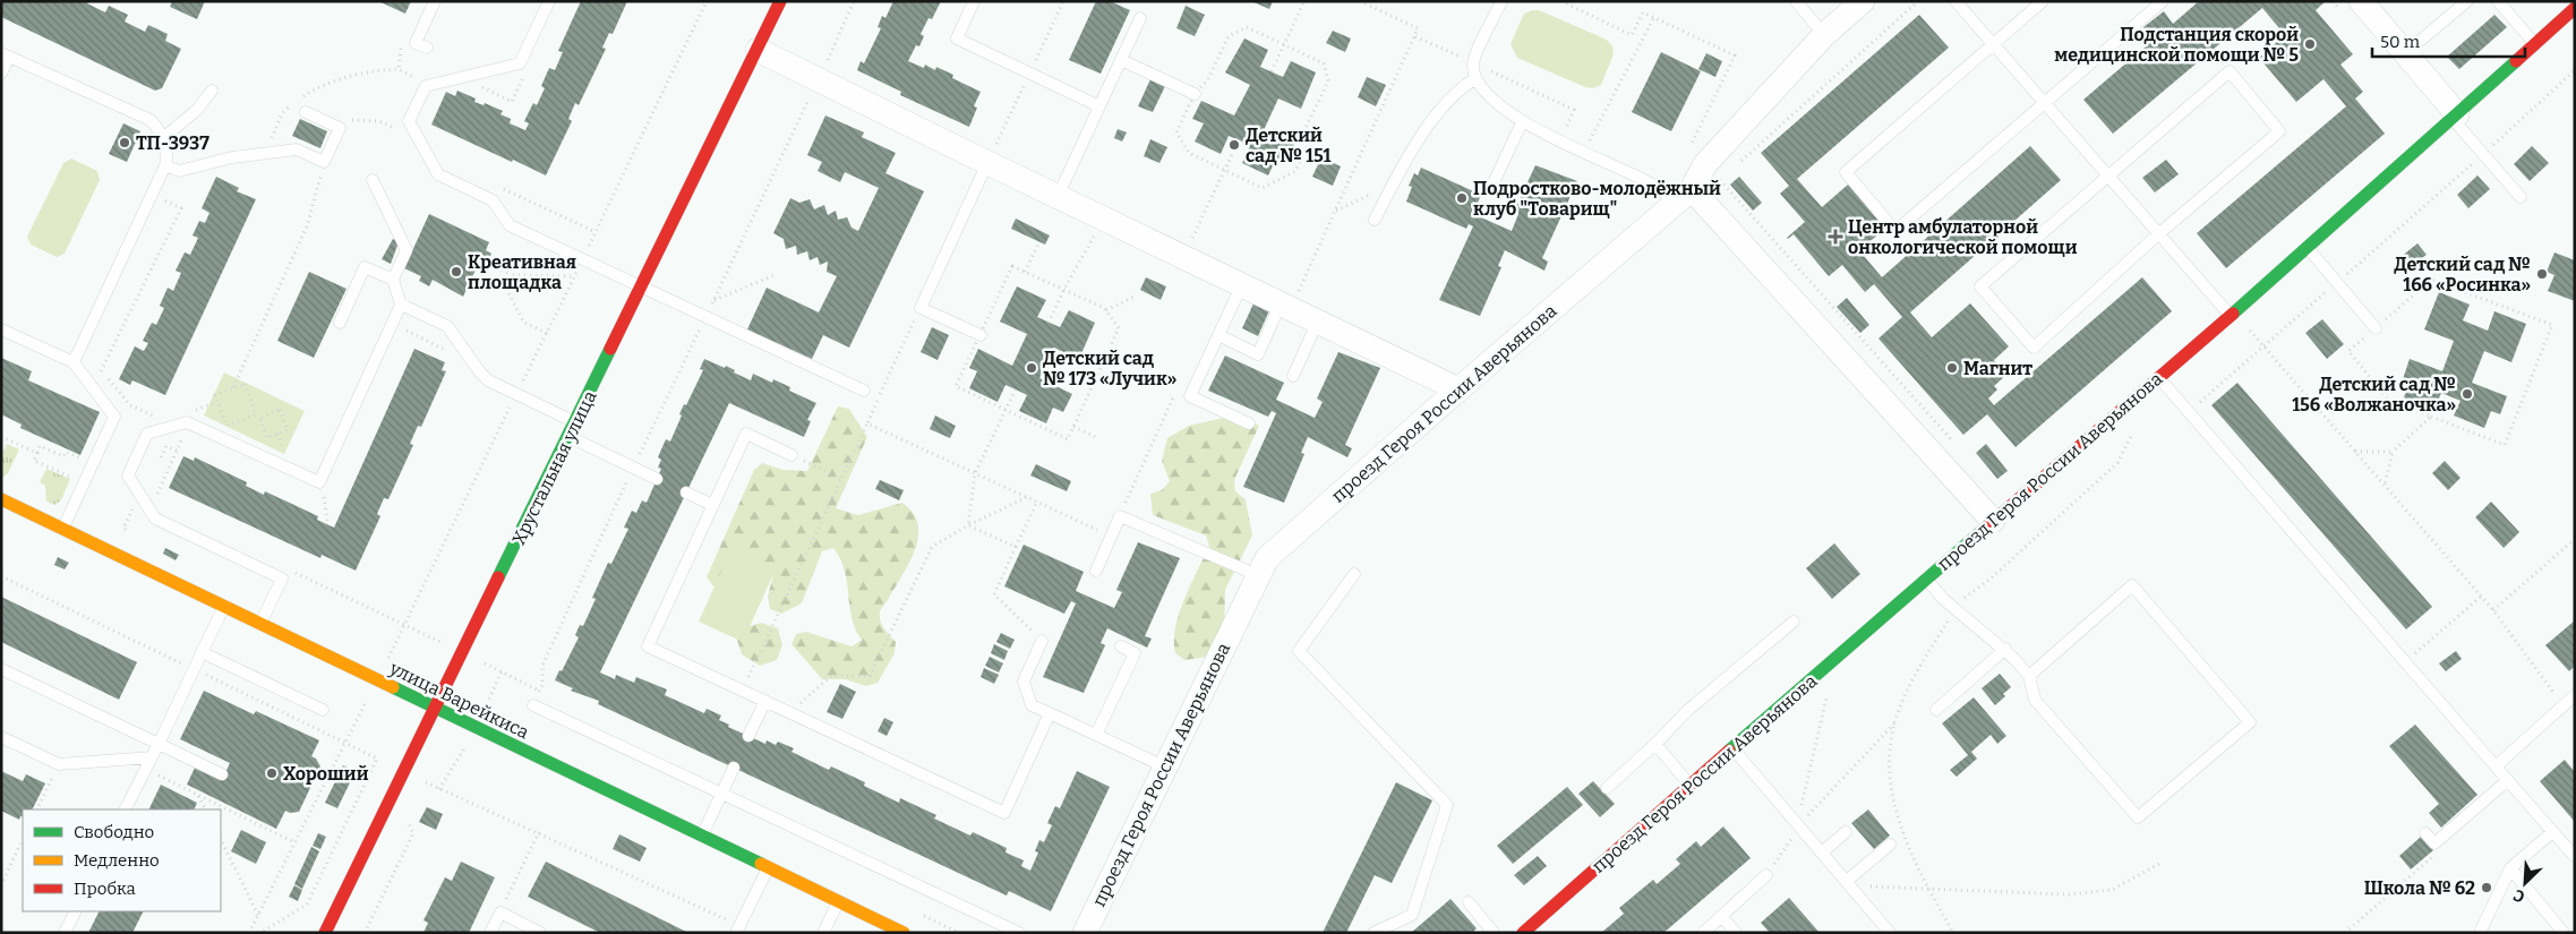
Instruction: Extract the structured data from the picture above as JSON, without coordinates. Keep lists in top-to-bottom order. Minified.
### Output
{"streets":{"street":["проезд Героя России Аверьянова","Хрустальная улица","улица Варейкиса"]},"crossings":[["Хрустальная улица","улица Варейкиса"]],"places":{"other":["Подстанция скорой медицинской помощи № 5","ТП-3937","Детский сад № 151","Подростково-молодёжный клуб \"Товарищ\"","Креативная площадка","Детский сад № 166 «Росинка»","Детский сад № 173 «Лучик»","Магнит","Детский сад № 156 «Волжаночка»","Хороший","Школа № 62"],"health":["Центр амбулаторной онкологической помощи"]},"legend":["Свободно","Медленно","Пробка"],"scale_bar":"50 m","north":"bottom left"}
